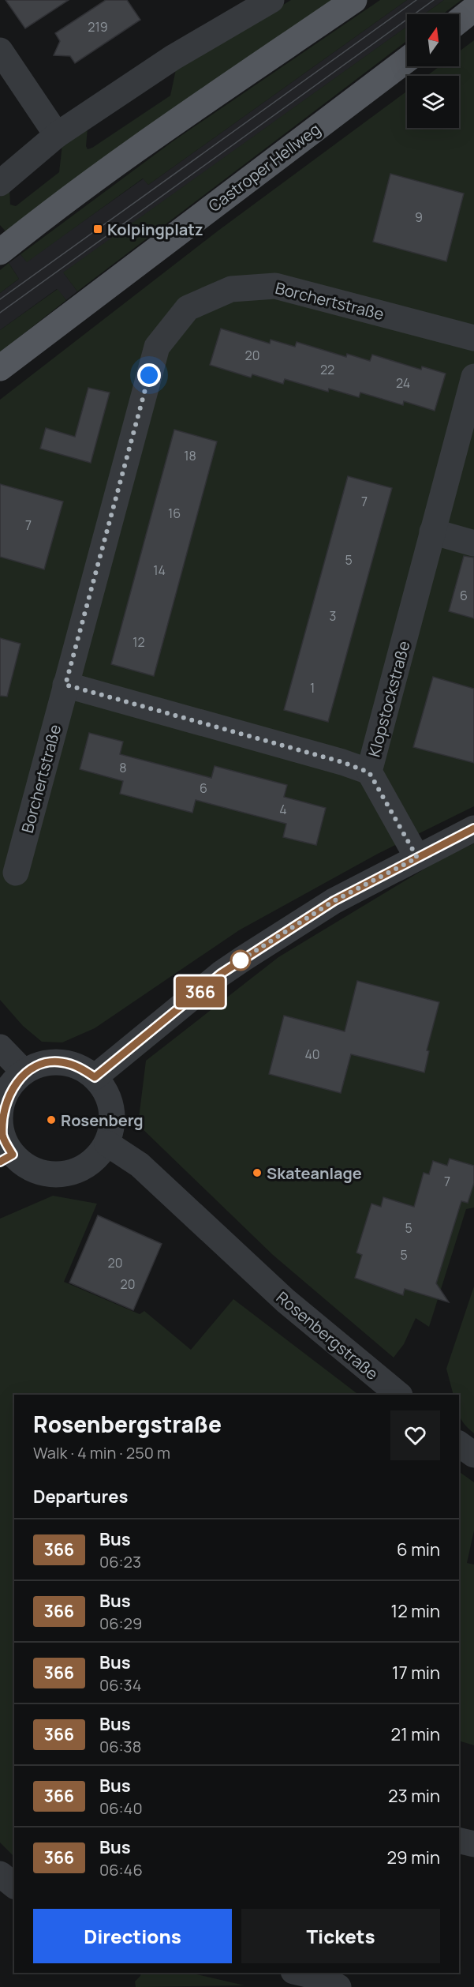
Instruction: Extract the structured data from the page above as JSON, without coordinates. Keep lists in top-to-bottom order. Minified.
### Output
{"streets":{"main road":["Castroper Hellweg"],"street":["Borchertstraße","Klopstockstraße","Rosenbergstraße"]},"places":{"transit":["Kolpingplatz"],"other":["Rosenberg","Skateanlage"]},"lines":["bus line 366"],"house_numbers":["219","9","20","22","24","18","7","16","7","5","14","6","3","12","1","8","6","4","40","7","5","5","20","20"],"north":"top","page":{"on_map":"366","heading":[["Rosenbergstraße","Walk · 4 min · 250 m"],"Departures"],"list":[{"mark":"366","name":"Bus","note":"06:23","value":"6 min"},{"mark":"366","name":"Bus","note":"06:29","value":"12 min"},{"mark":"366","name":"Bus","note":"06:34","value":"17 min"},{"mark":"366","name":"Bus","note":"06:38","value":"21 min"},{"mark":"366","name":"Bus","note":"06:40","value":"23 min"},{"mark":"366","name":"Bus","note":"06:46","value":"29 min"}],"buttons":["Directions","Tickets"]}}
